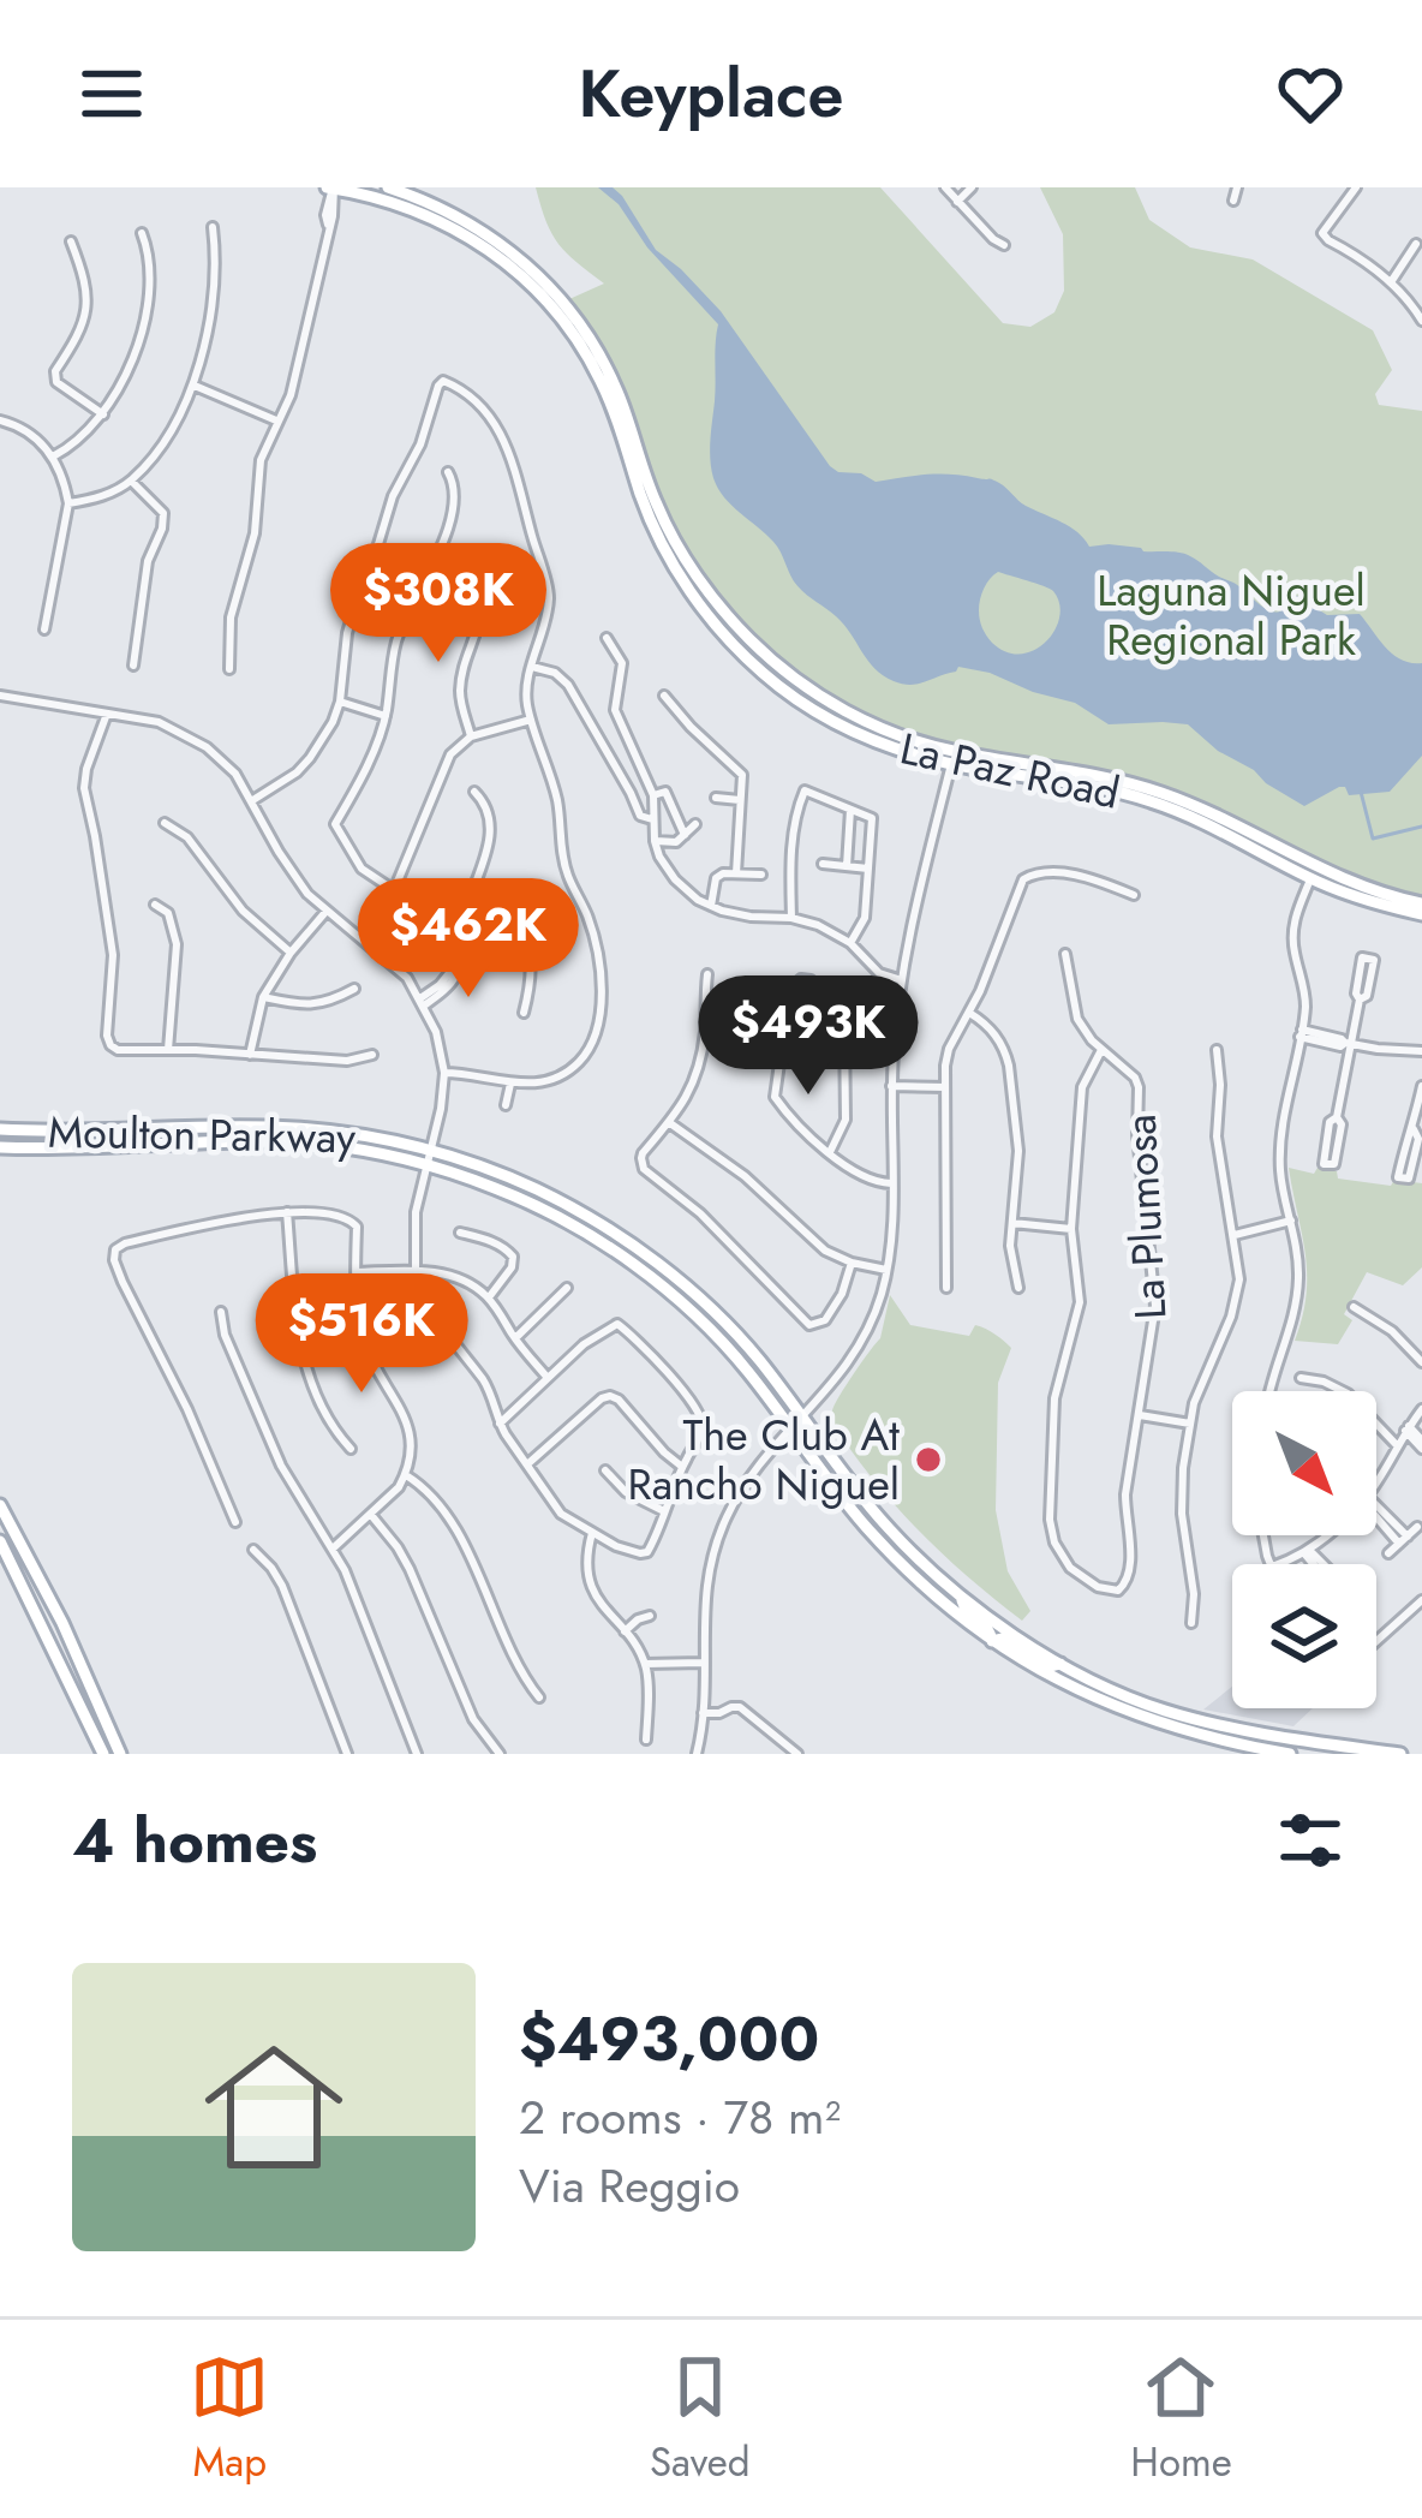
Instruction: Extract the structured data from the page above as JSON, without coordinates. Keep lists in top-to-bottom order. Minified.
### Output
{"streets":{"main road":["La Paz Road","Moulton Parkway"],"street":["La Plumosa"]},"parks":["Laguna Niguel Regional Park"],"places":["The Club At Rancho Niguel"],"north":"bottom right","page":{"header":"Keyplace","price":["$308K","$462K","$493K","$516K"],"heading":"4 homes","list":[{"name":"$493,000","note":"2 rooms · 78 m² · Via Reggio"}],"tabs":["Map","Saved","Home"]}}
